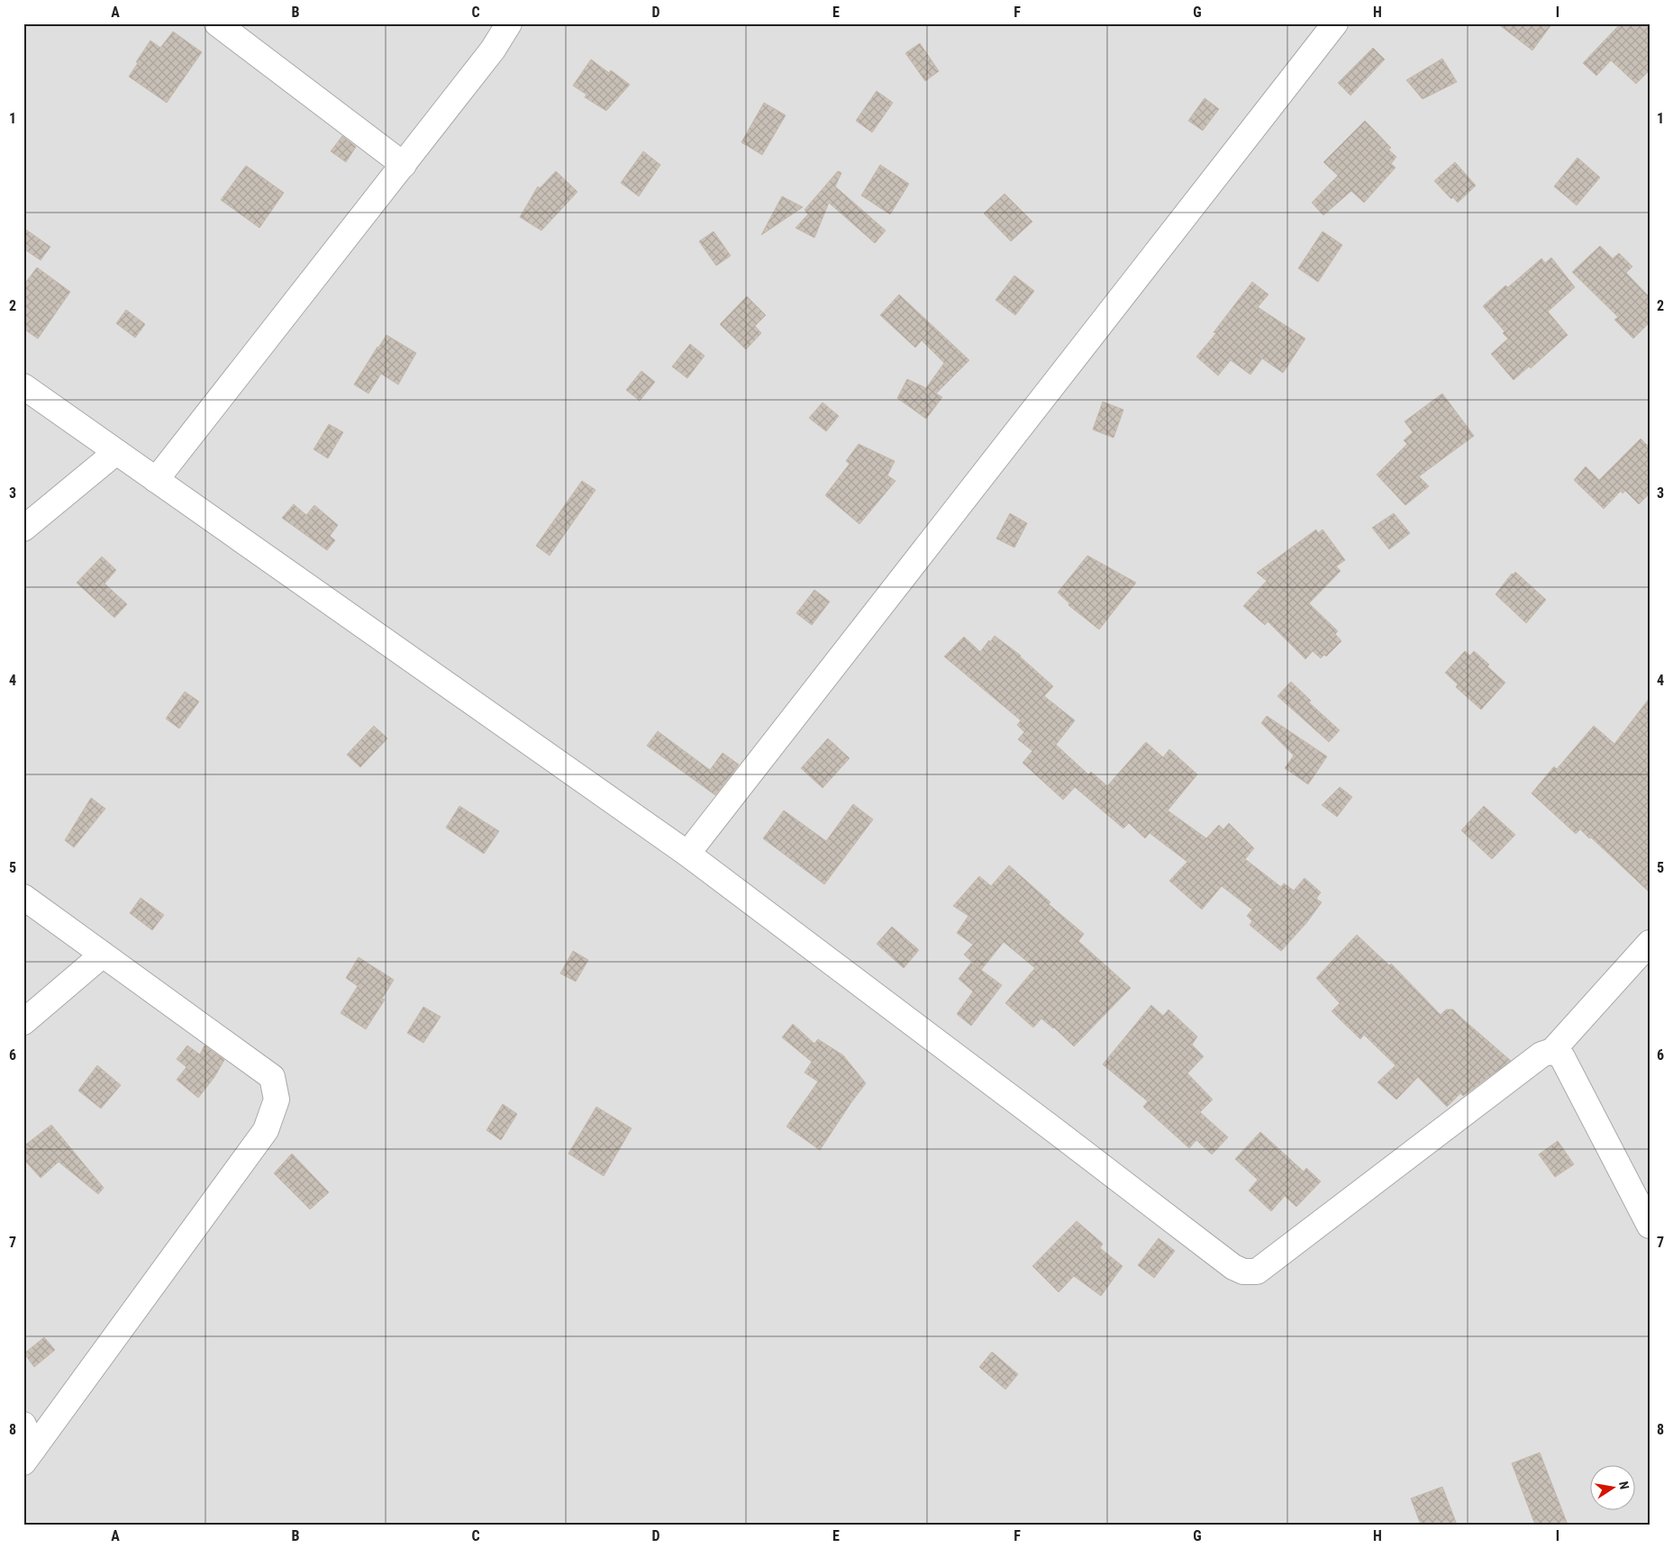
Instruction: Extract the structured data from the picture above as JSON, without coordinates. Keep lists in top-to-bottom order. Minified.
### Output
{"north":"right","grid":{"columns":["A","B","C","D","E","F","G","H","I"],"rows":["1","2","3","4","5","6","7","8"]}}
